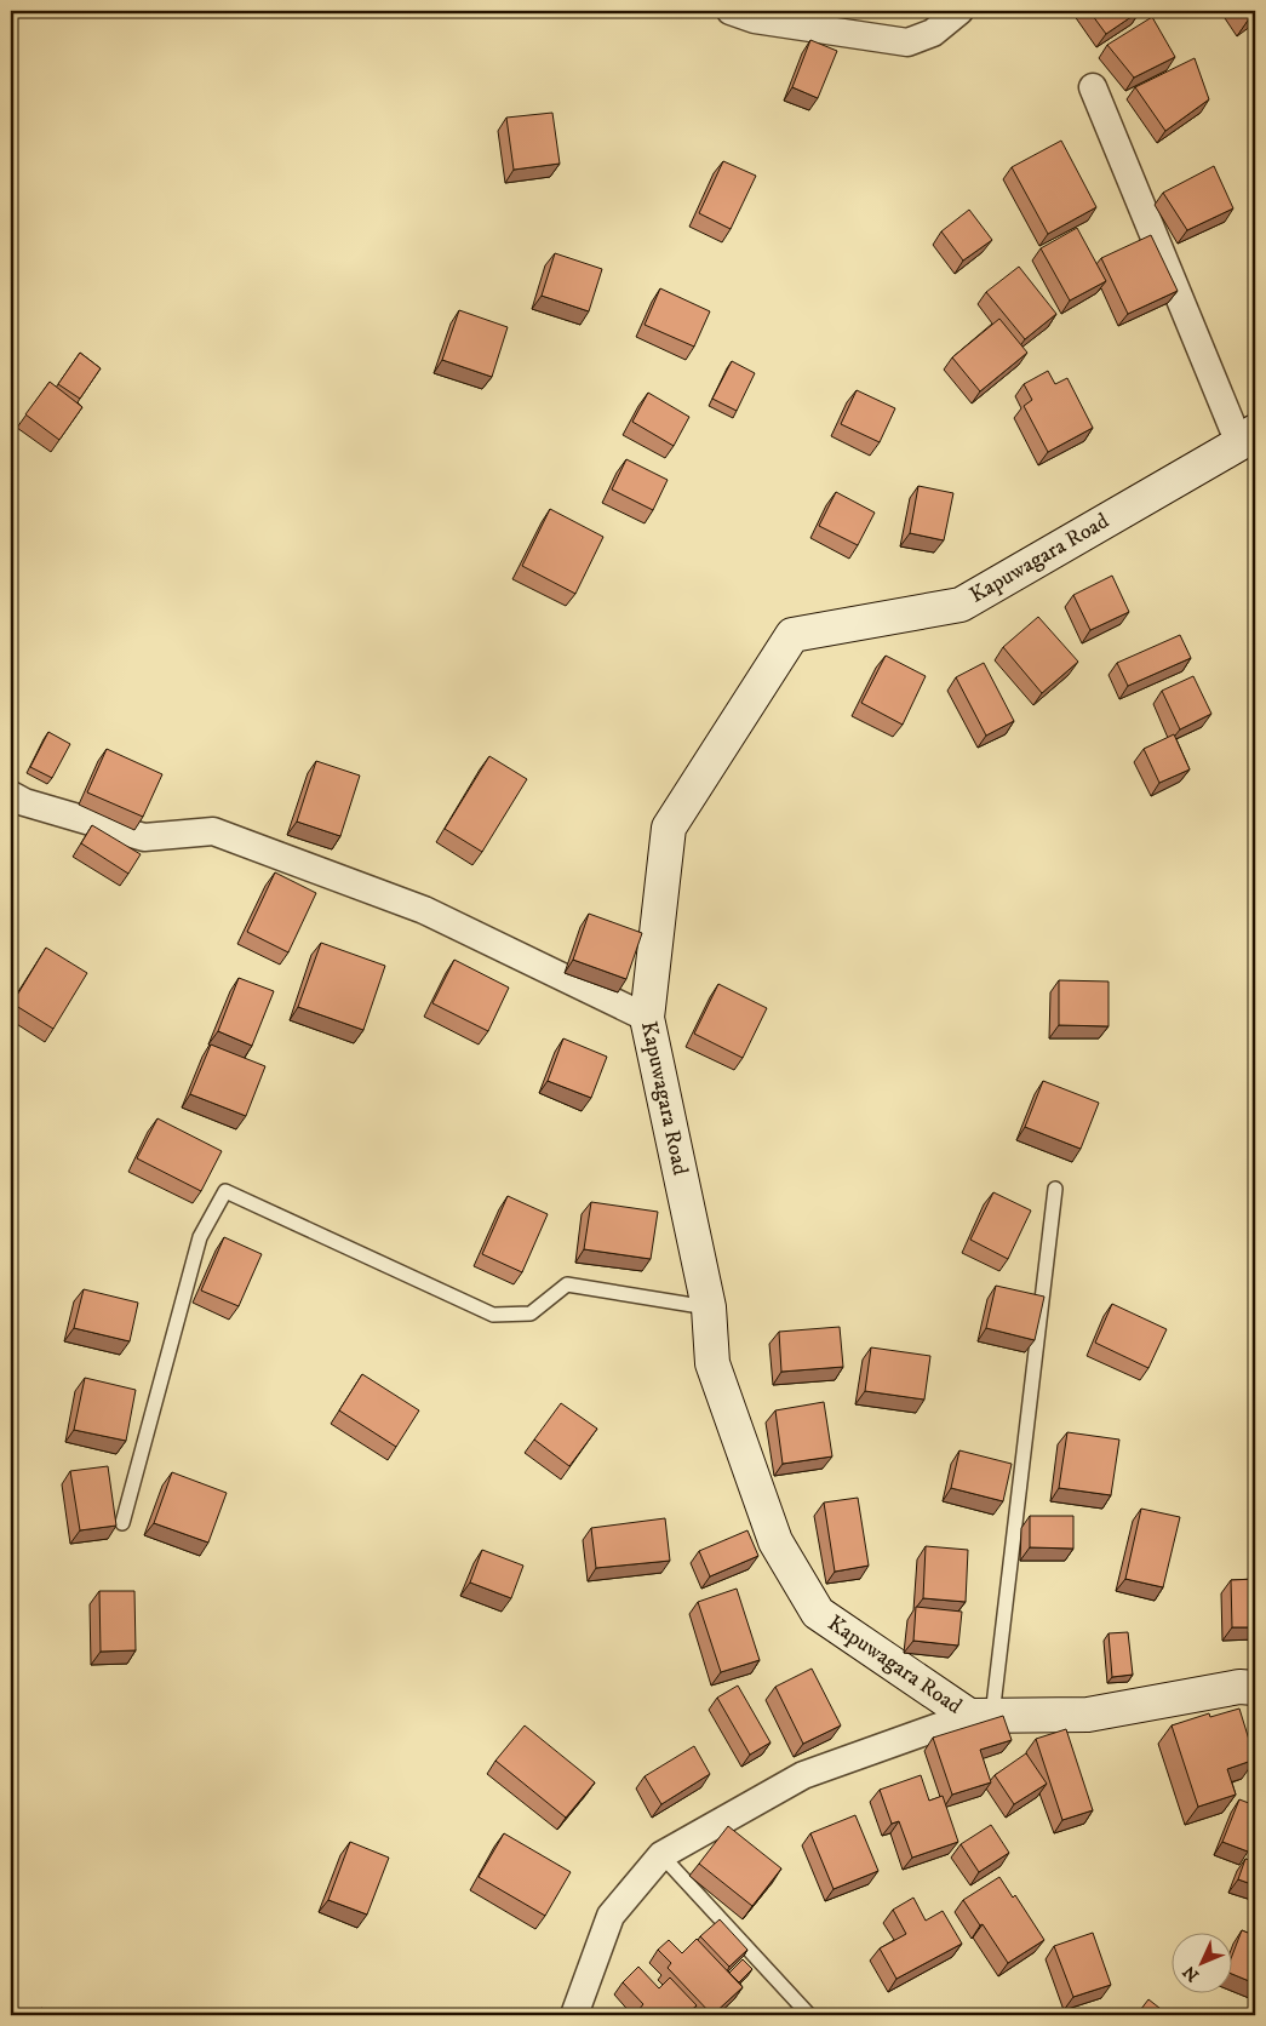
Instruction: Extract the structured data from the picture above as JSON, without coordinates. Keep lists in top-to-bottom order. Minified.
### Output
{"streets":{"street":["Kapuwagara Road"]},"north":"bottom left"}
